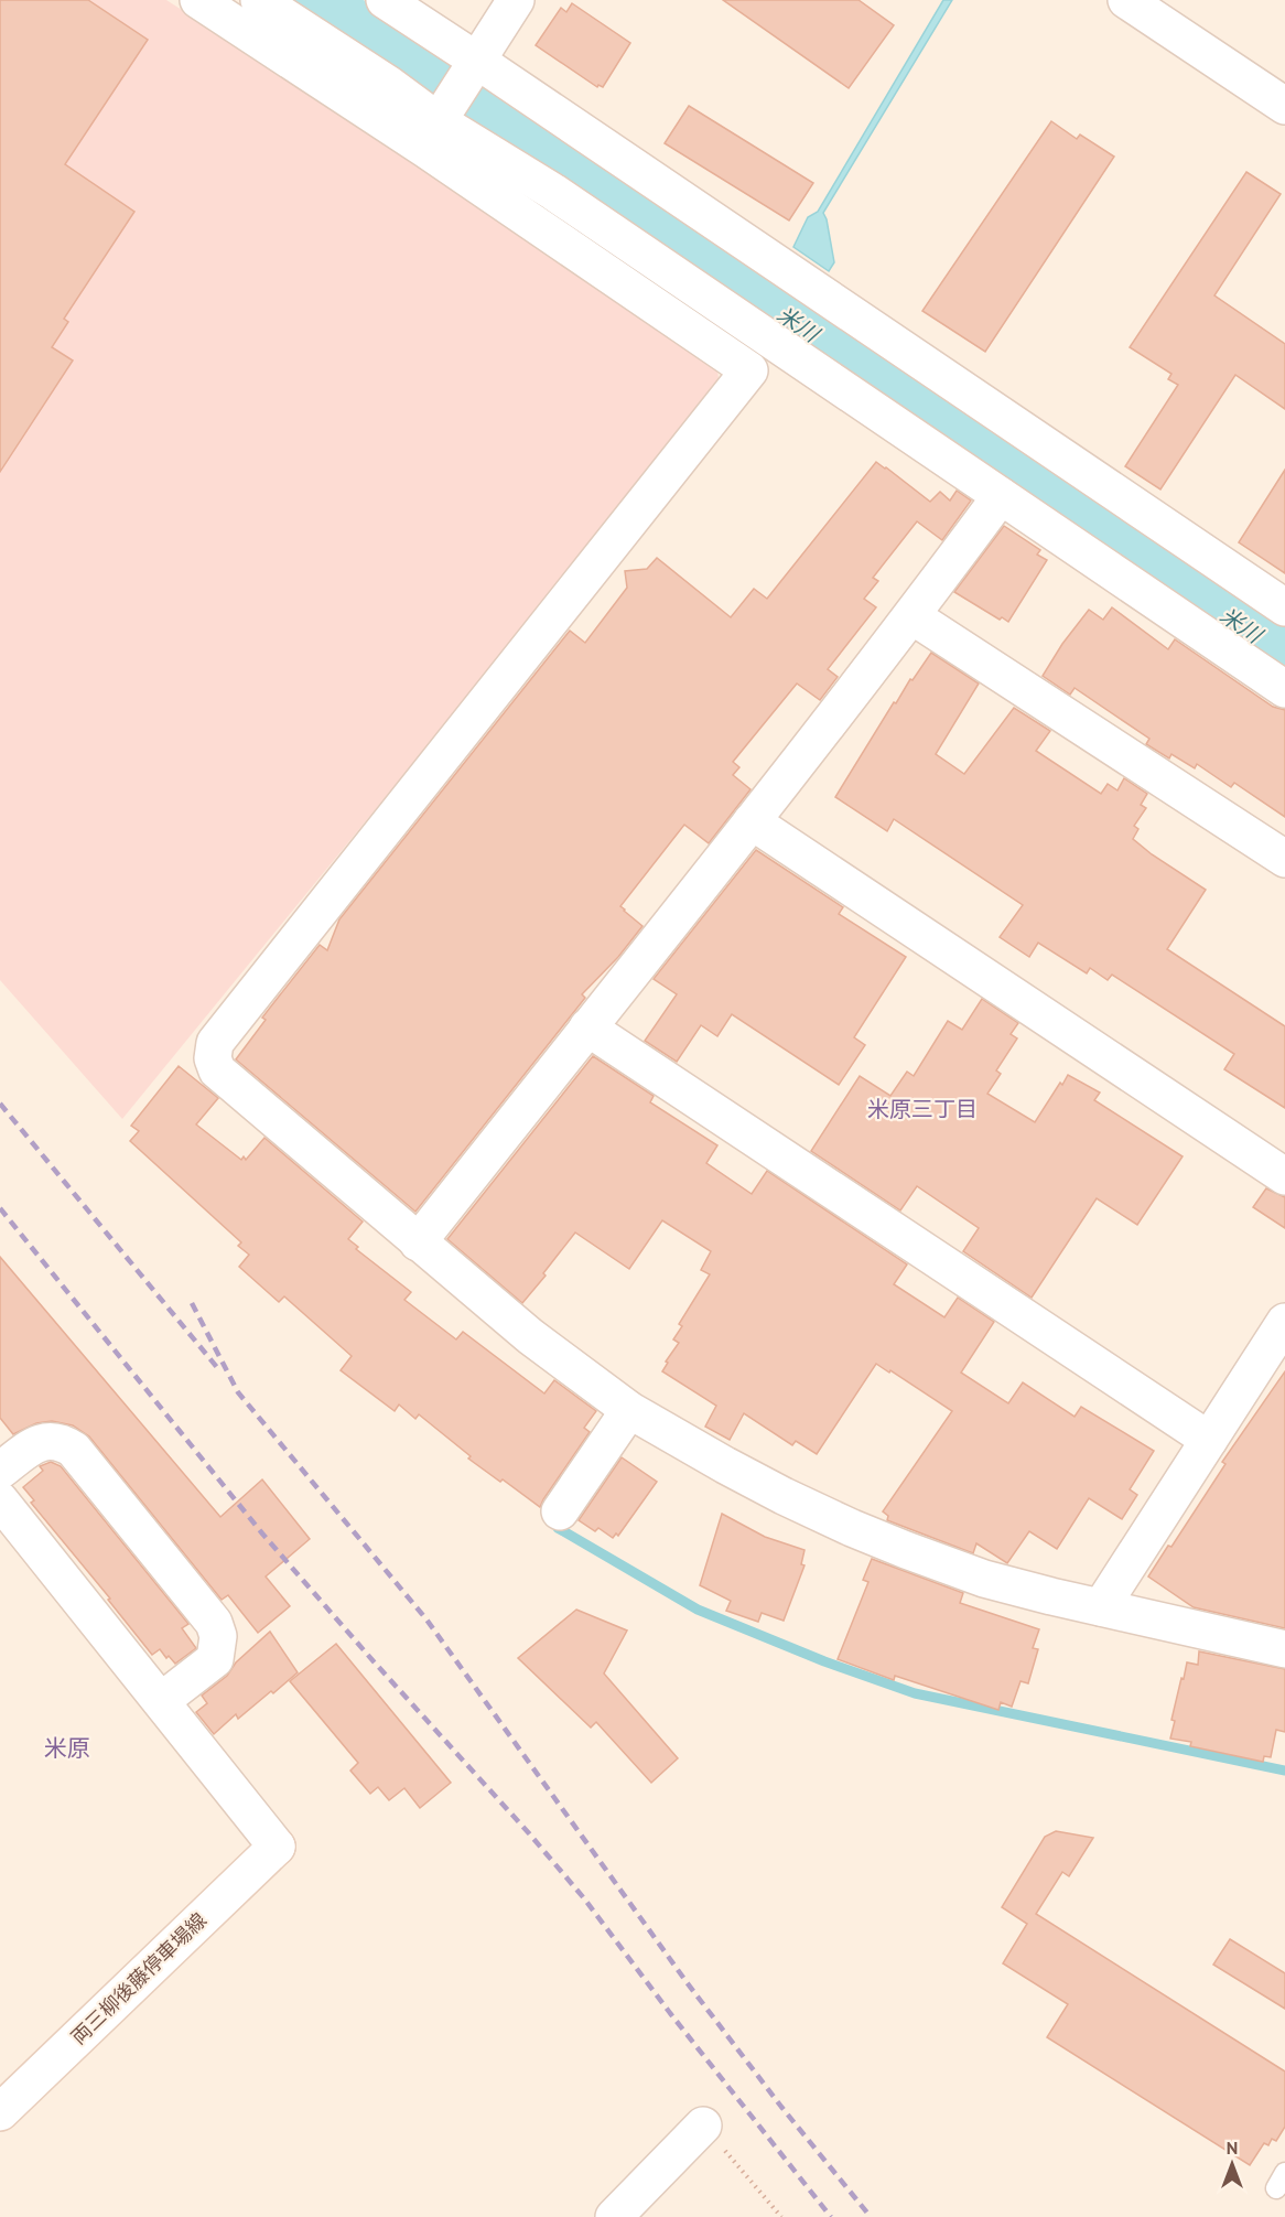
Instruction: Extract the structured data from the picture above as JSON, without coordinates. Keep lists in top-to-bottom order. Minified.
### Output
{"streets":{"street":["両三柳後藤停車場線"]},"districts":["米原三丁目","米原"],"water":["米川"],"north":"top"}
